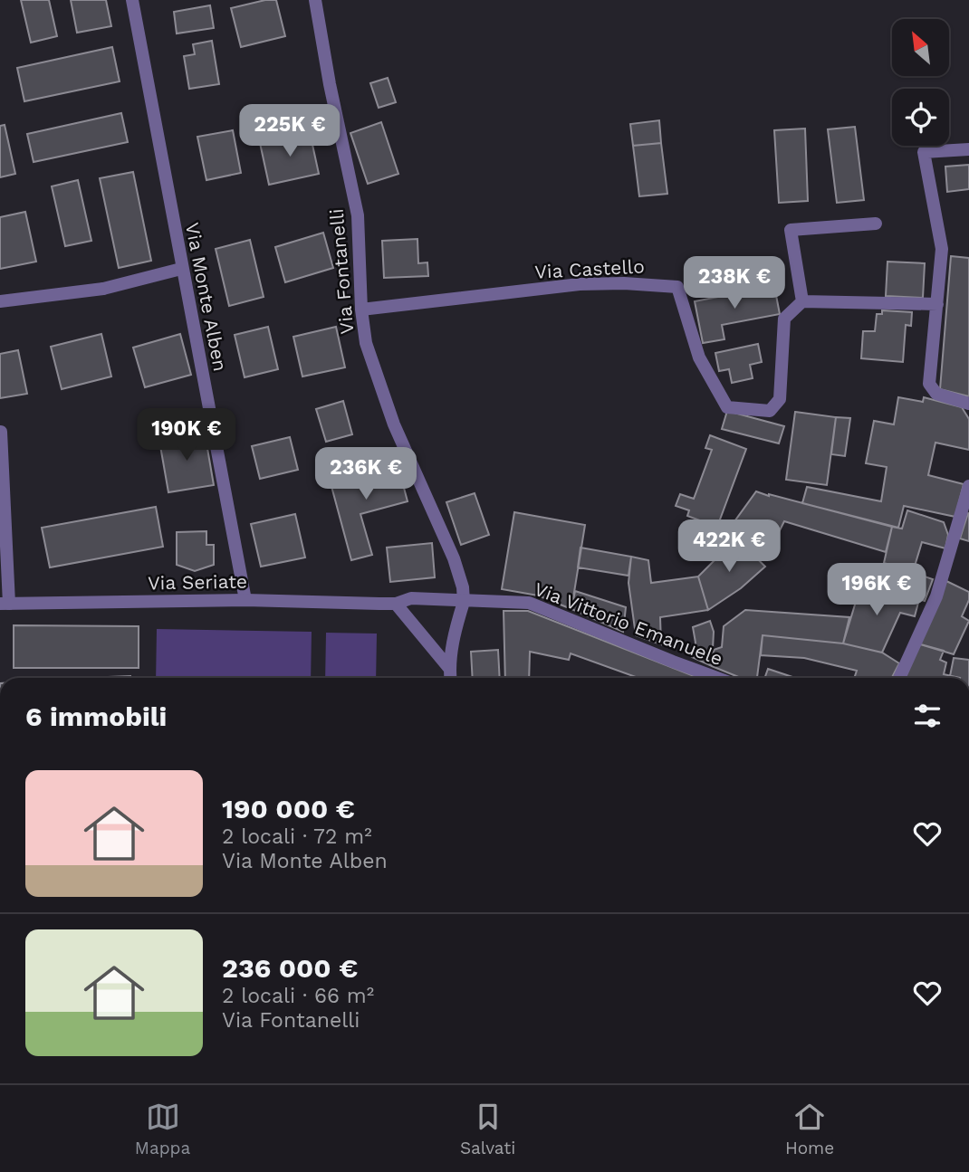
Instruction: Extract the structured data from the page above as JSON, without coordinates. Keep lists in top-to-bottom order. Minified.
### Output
{"streets":{"street":["Via Castello","Via Fontanelli","Via Monte Alben","Via Seriate","Via Vittorio Emanuele"]},"crossings":[["Via Castello","Via Fontanelli"],["Via Fontanelli","Via Vittorio Emanuele"],["Via Monte Alben","Via Seriate"],["Via Seriate","Via Vittorio Emanuele"]],"north":"top left","page":{"price":["225K €","238K €","190K €","236K €","422K €","196K €"],"heading":"6 immobili","list":[{"name":"190 000 €","note":"2 locali · 72 m² · Via Monte Alben"},{"name":"236 000 €","note":"2 locali · 66 m² · Via Fontanelli"}],"tabs":["Mappa","Salvati","Home"]}}
